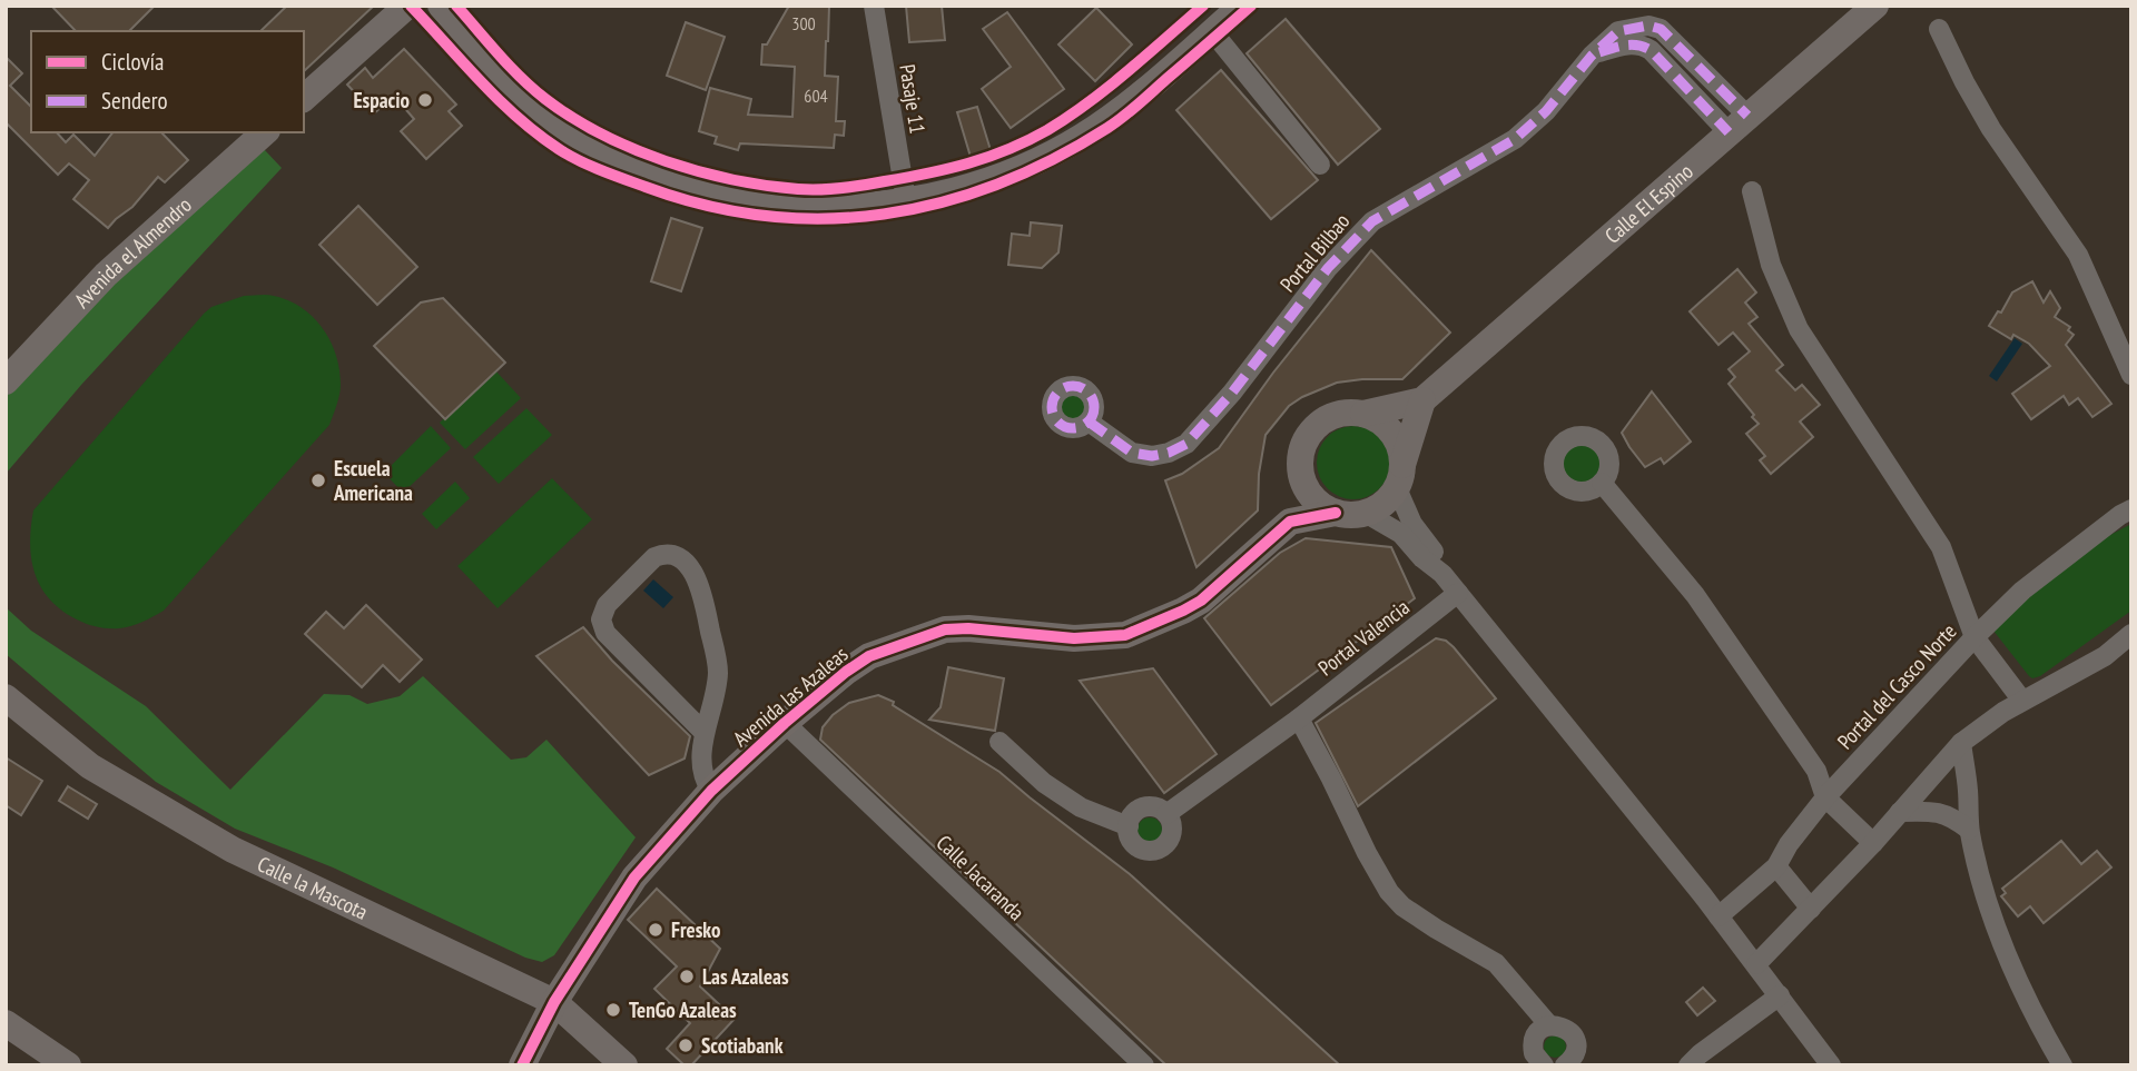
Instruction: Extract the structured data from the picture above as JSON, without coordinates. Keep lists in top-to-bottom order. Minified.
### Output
{"streets":{"street":["Pasaje 11","Calle El Espino","Avenida el Almendro","Portal Bilbao","Portal Valencia","Portal del Casco Norte","Avenida las Azaleas","Calle Jacaranda","Calle la Mascota"]},"crossings":[["Calle El Espino","Portal Bilbao"],["Avenida las Azaleas","Calle Jacaranda"],["Avenida las Azaleas","Calle la Mascota"]],"places":["Espacio","Escuela Americana","Fresko","Las Azaleas","TenGo Azaleas","Scotiabank"],"house_numbers":["300","604"],"legend":["Ciclovía","Sendero"]}
